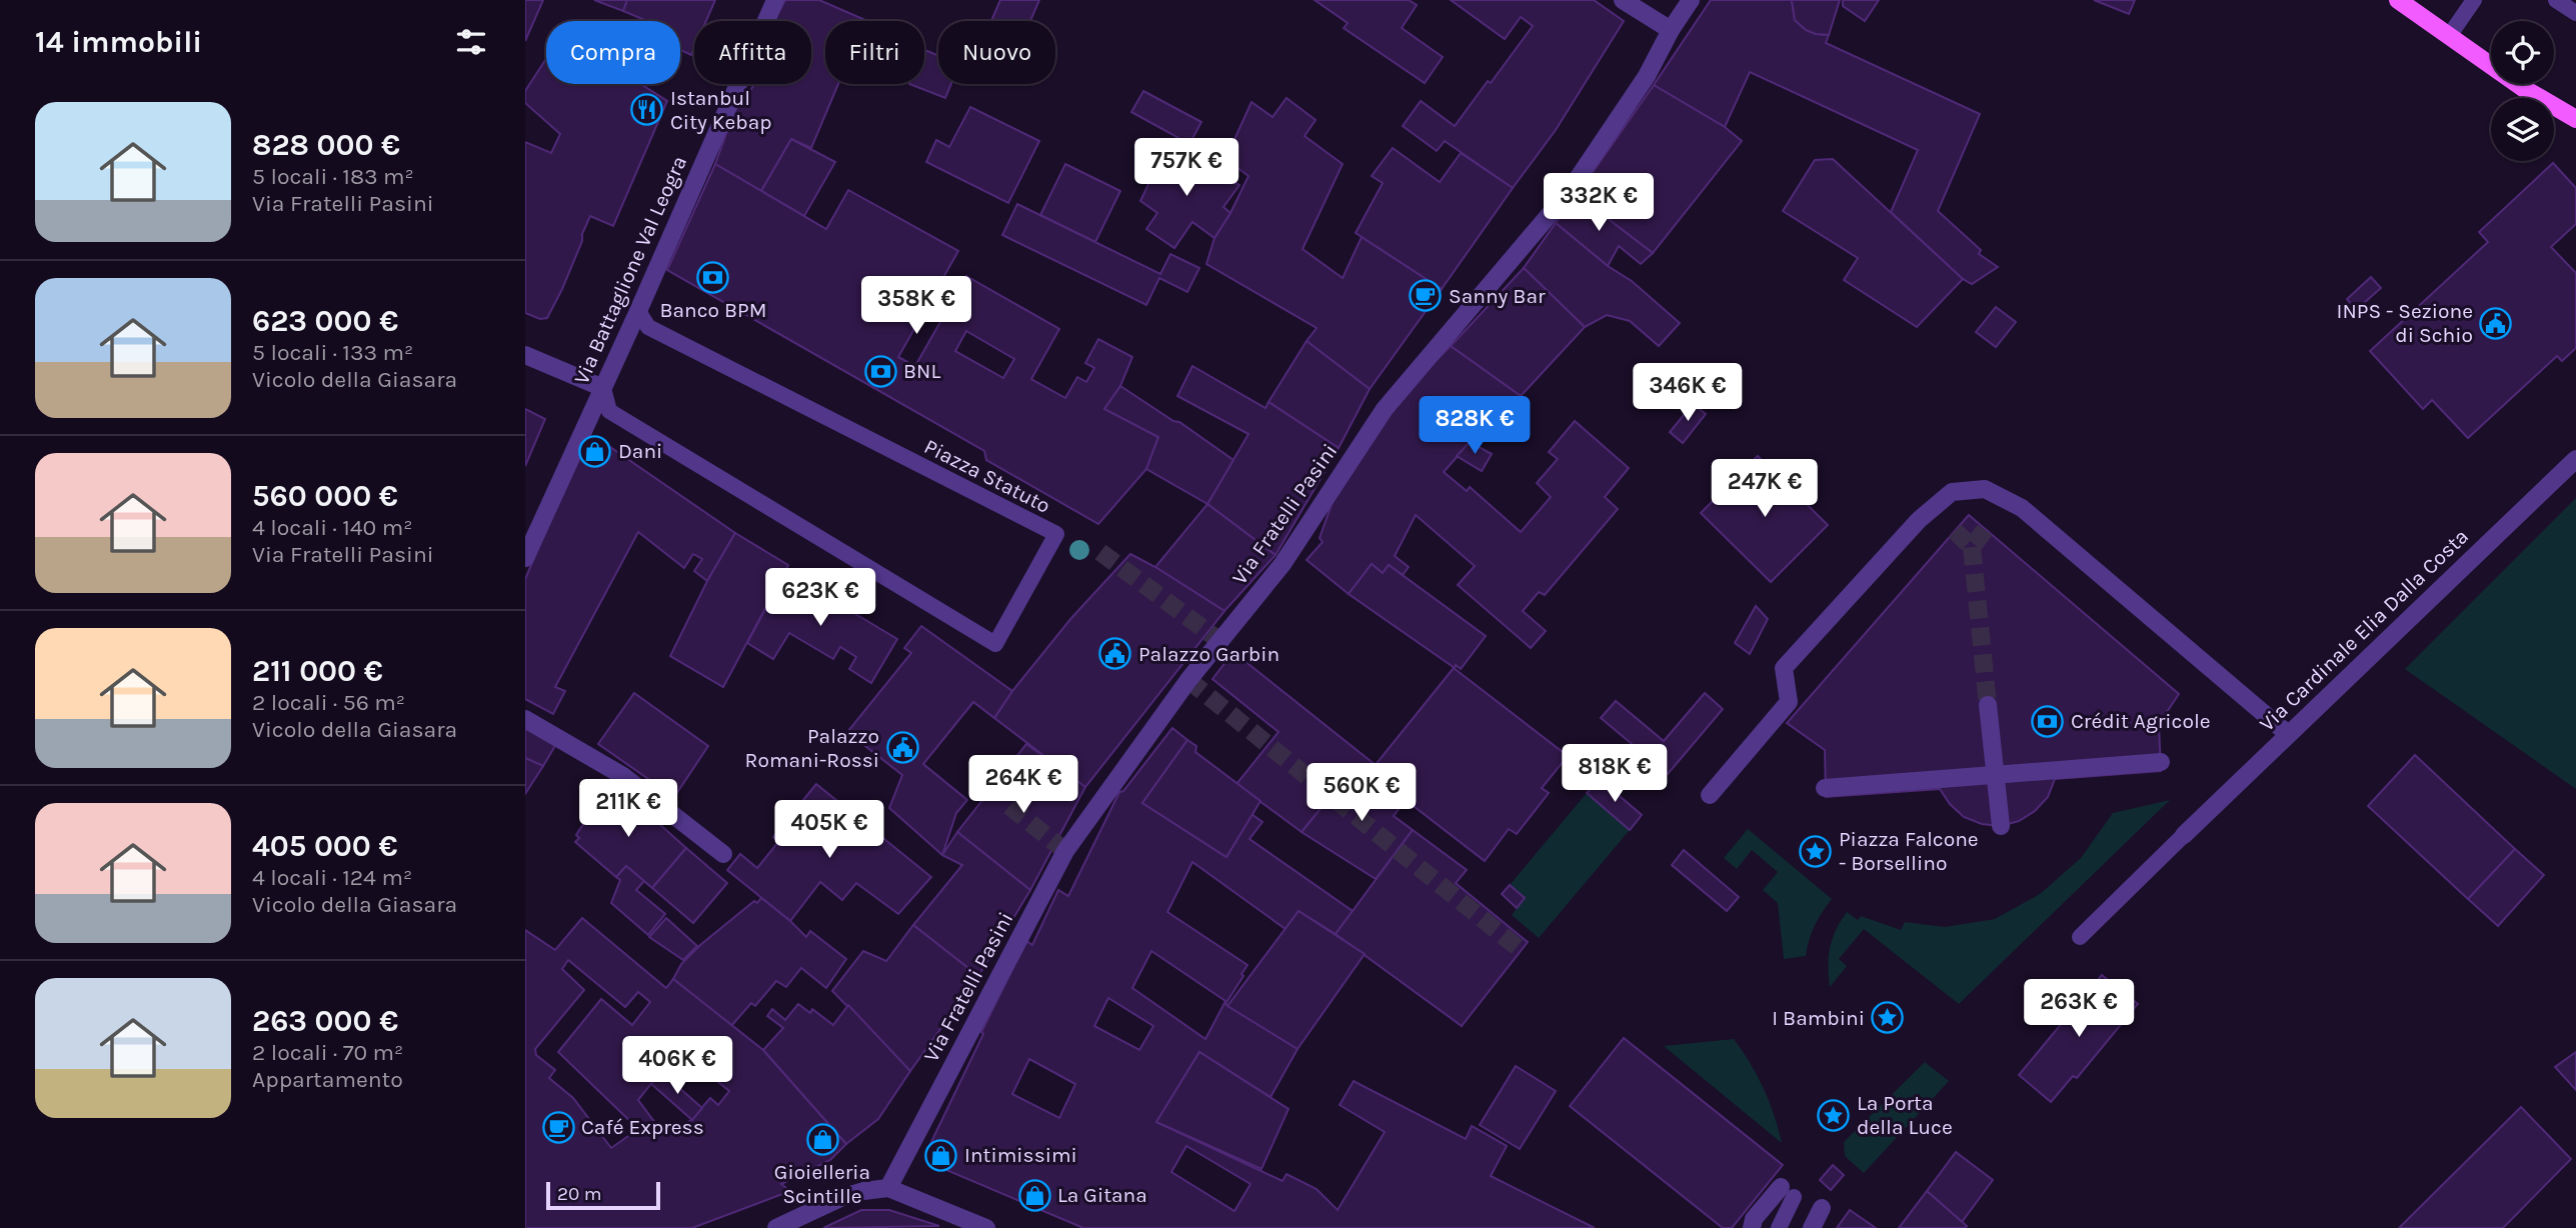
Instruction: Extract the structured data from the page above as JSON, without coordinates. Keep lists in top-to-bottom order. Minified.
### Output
{"streets":{"street":["Via Battaglione Val Leogra","Via Fratelli Pasini","Via Cardinale Elia Dalla Costa"],"lane":["Piazza Statuto"]},"crossings":[["Via Battaglione Val Leogra","Piazza Statuto"]],"places":{"restaurant":["Istanbul City Kebap"],"bank":["Banco BPM","BNL","Crédit Agricole"],"cafe":["Sanny Bar","Café Express"],"public building":["INPS - Sezione di Schio","Palazzo Garbin","Palazzo Romani-Rossi"],"shop":["Dani","Gioielleria Scintille","Intimissimi","La Gitana"],"place":["Piazza Falcone - Borsellino","I Bambini","La Porta della Luce"]},"scale_bar":"20 m","page":{"heading":"14 immobili","chip":["Compra","Affitta","Filtri","Nuovo"],"list":[{"name":"828 000 €","note":"5 locali · 183 m² · Via Fratelli Pasini"},{"name":"623 000 €","note":"5 locali · 133 m² · Vicolo della Giasara"},{"name":"560 000 €","note":"4 locali · 140 m² · Via Fratelli Pasini"},{"name":"211 000 €","note":"2 locali · 56 m² · Vicolo della Giasara"},{"name":"405 000 €","note":"4 locali · 124 m² · Vicolo della Giasara"},{"name":"263 000 €","note":"2 locali · 70 m² · Appartamento"}],"price":["757K €","332K €","358K €","346K €","828K €","247K €","623K €","818K €","264K €","560K €","211K €","405K €","263K €","406K €"],"scale":"20 m"}}
